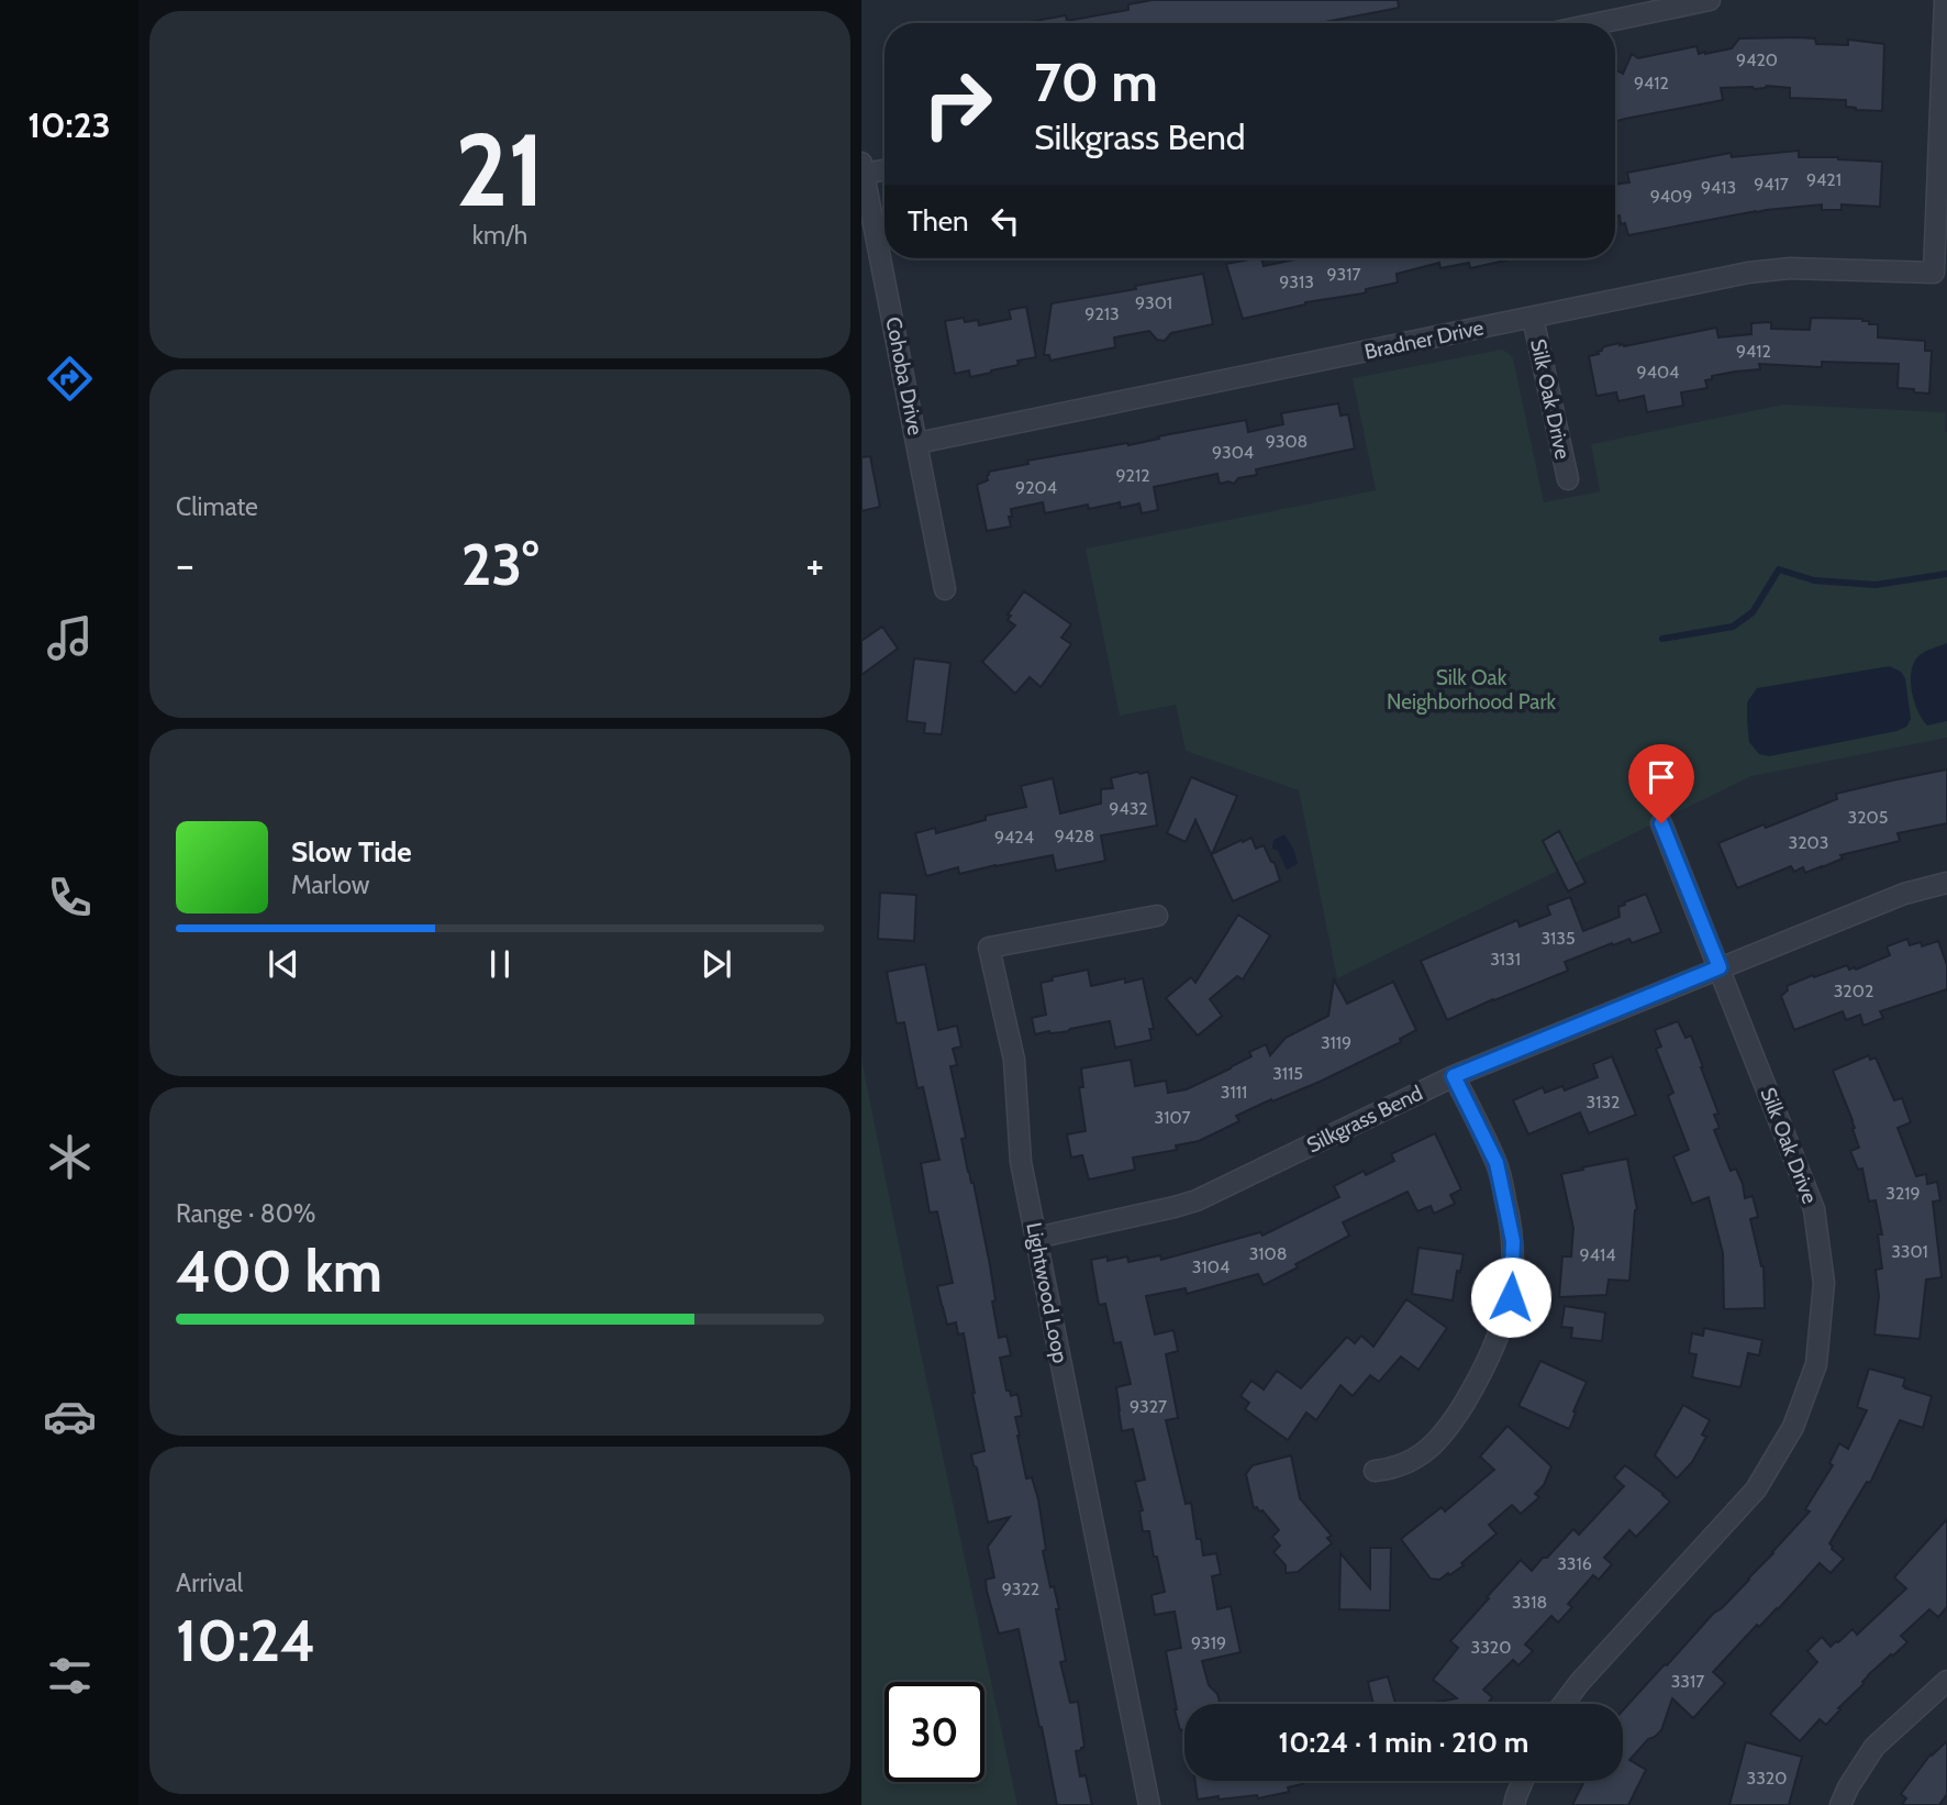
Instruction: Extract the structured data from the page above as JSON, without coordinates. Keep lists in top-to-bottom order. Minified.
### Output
{"streets":{"street":["Bradner Drive","Cohoba Drive","Silk Oak Drive","Silkgrass Bend","Lightwood Loop"]},"crossings":[["Bradner Drive","Cohoba Drive"],["Bradner Drive","Silk Oak Drive"],["Silk Oak Drive","Silkgrass Bend"],["Silkgrass Bend","Lightwood Loop"]],"parks":["Silk Oak Neighborhood Park"],"house_numbers":["9420","9412","9421","9417","9413","9409","9317","9313","9301","9213","9412","9404","9308","9304","9212","9204","9432","3205","9428","9424","3203","3135","3131","3202","3119","3115","3111","3132","3107","3219","3301","3108","9414","3104","9327","3316","9322","3318","9319","3320","3317","3320"],"page":{"tabs":"10:23","tile":[["21","km/h"],"Climate",["Range · 80%","400 km"],["Arrival","10:24"]],"turn":["70 m","Silkgrass Bend"],"then":"Then","heat":["−","23°","+"],"song":["Slow Tide","Marlow"],"limit":"30","trip":"10:24 · 1 min · 210 m"}}
